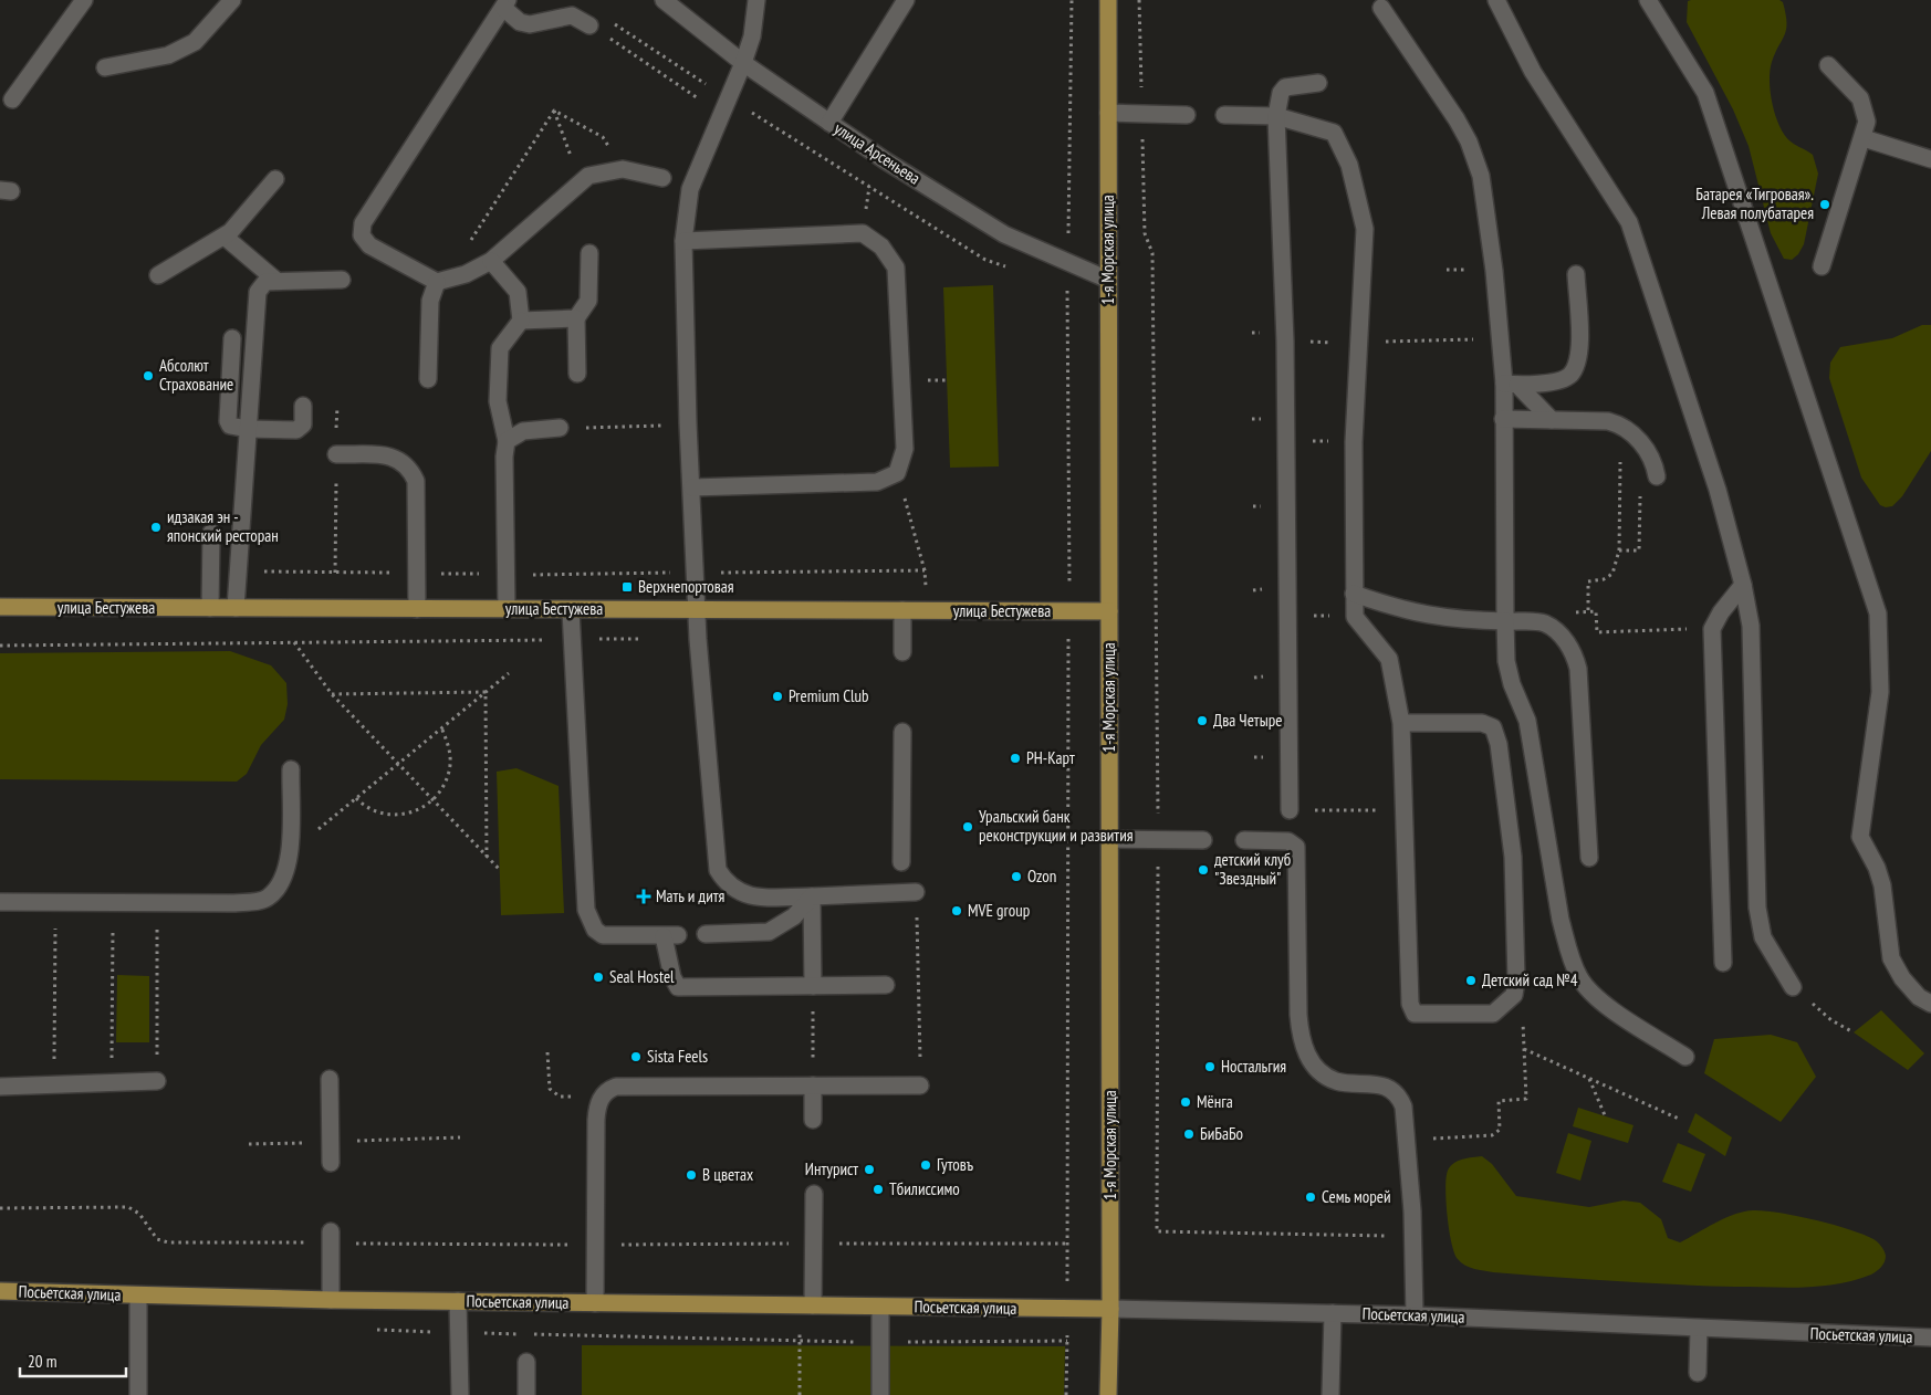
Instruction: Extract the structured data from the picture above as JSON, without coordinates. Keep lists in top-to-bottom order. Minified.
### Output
{"streets":{"main road":["1-я Морская улица","улица Бестужева","Посьетская улица"],"street":["улица Арсеньева"]},"crossings":[["улица Арсеньева","1-я Морская улица"],["1-я Морская улица","улица Бестужева"],["1-я Морская улица","Посьетская улица"]],"places":{"other":["Батарея «Тигровая». Левая полубатарея","Абсолют Страхование","идзакая эн - японский ресторан","Premium Club","Два Четыре","РН-Карт","Уральский банк реконструкции и развития","детский клуб \"Звездный\"","Ozon","MVE group","Seal Hostel","Детский сад №4","Sista Feels","Ностальгия","Мёнга","БиБаБо","Гутовъ","Интурист","В цветах","Тбилиссимо","Семь морей"],"transit":["Верхнепортовая"],"health":["Мать и дитя"]},"scale_bar":"20 m"}
